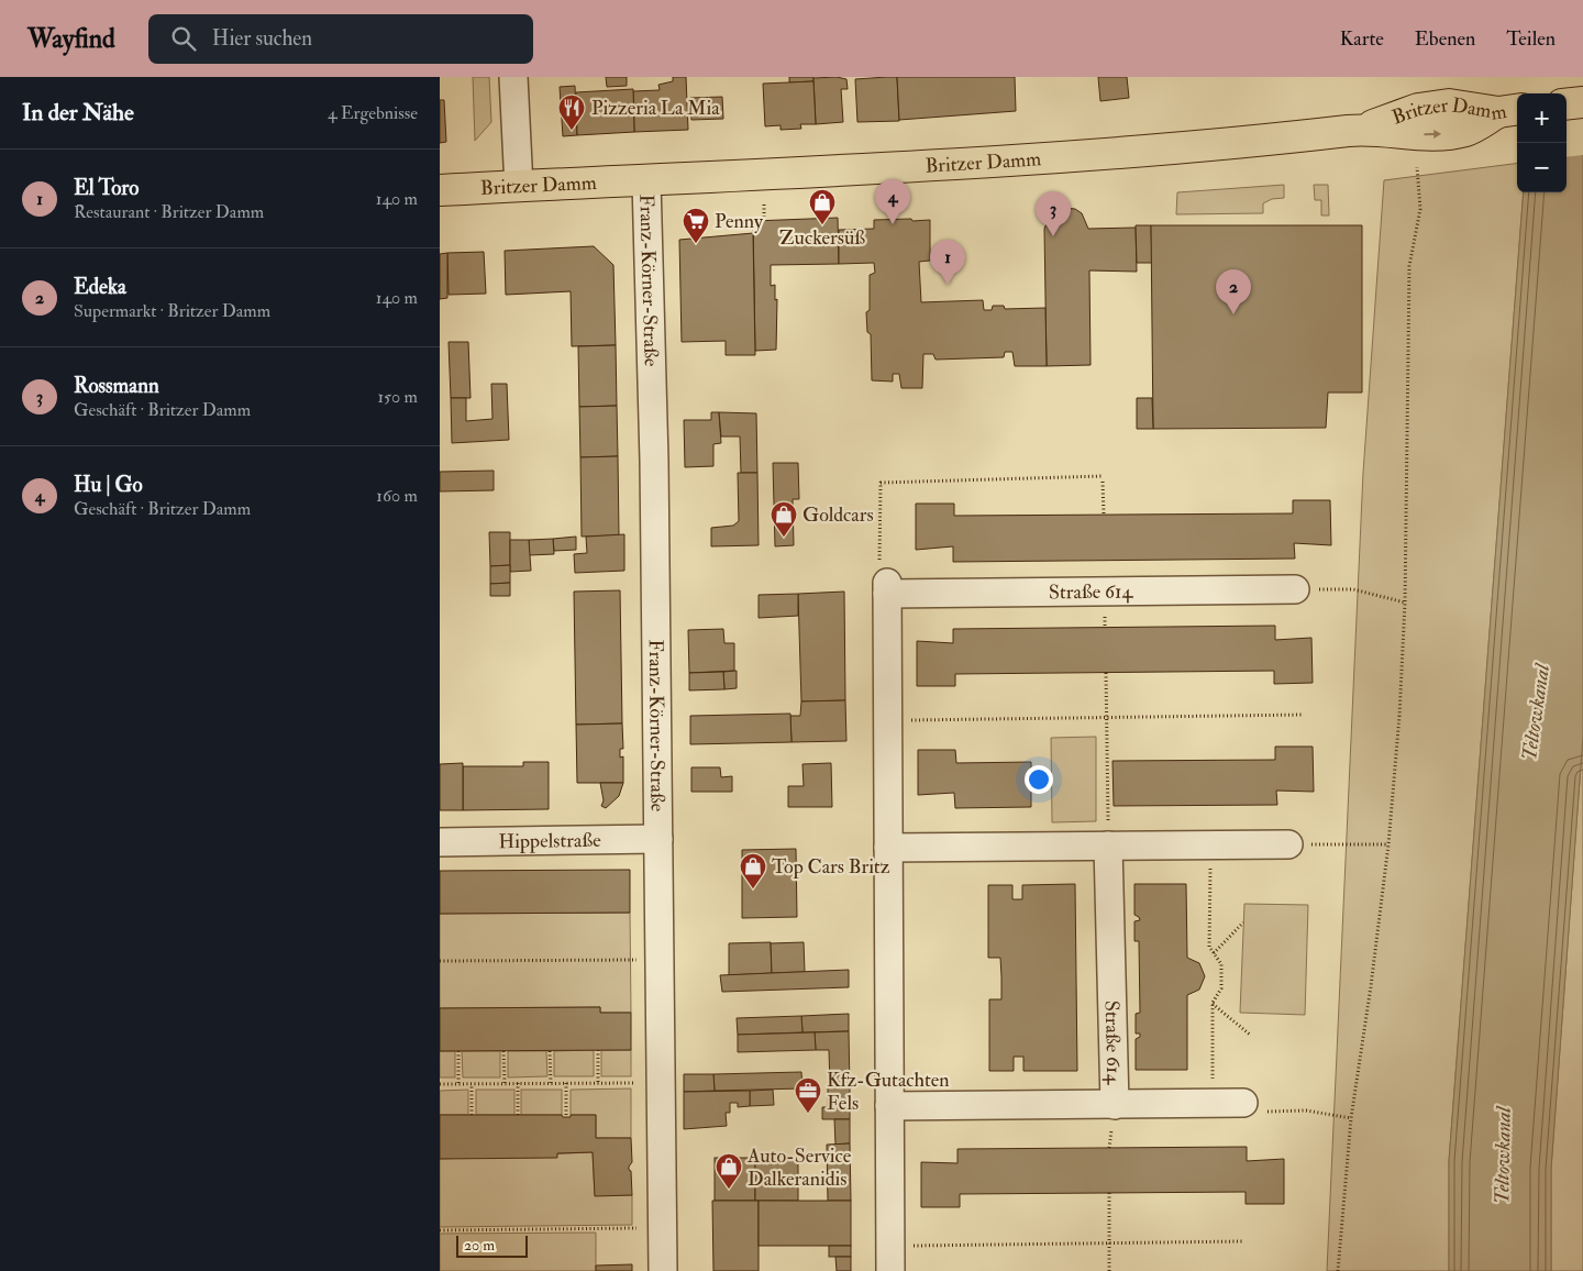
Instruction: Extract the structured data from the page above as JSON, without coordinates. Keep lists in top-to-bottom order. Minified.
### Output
{"streets":{"main road":["Britzer Damm"],"street":["Franz-Körner-Straße","Straße 614","Hippelstraße"]},"crossings":[["Britzer Damm","Franz-Körner-Straße"],["Franz-Körner-Straße","Hippelstraße"]],"water":["Teltowkanal"],"places":{"restaurant":["Pizzeria La Mia"],"shop":["Zuckersüß","Goldcars","Top Cars Britz","Auto-Service Dalkeranidis"],"supermarket":["Penny"],"office":["Kfz-Gutachten Fels"]},"scale_bar":"20 m","page":{"header":"Wayfind","search":"Hier suchen","nav":["Karte","Ebenen","Teilen"],"heading":["In der Nähe","4 Ergebnisse"],"map_buttons":["+","−"],"list":[{"mark":"1","name":"El Toro","note":"Restaurant · Britzer Damm","value":"140 m"},{"mark":"2","name":"Edeka","note":"Supermarkt · Britzer Damm","value":"140 m"},{"mark":"3","name":"Rossmann","note":"Geschäft · Britzer Damm","value":"150 m"},{"mark":"4","name":"Hu | Go","note":"Geschäft · Britzer Damm","value":"160 m"}],"pins":["4","3","1","2"],"scale":"20 m"}}
